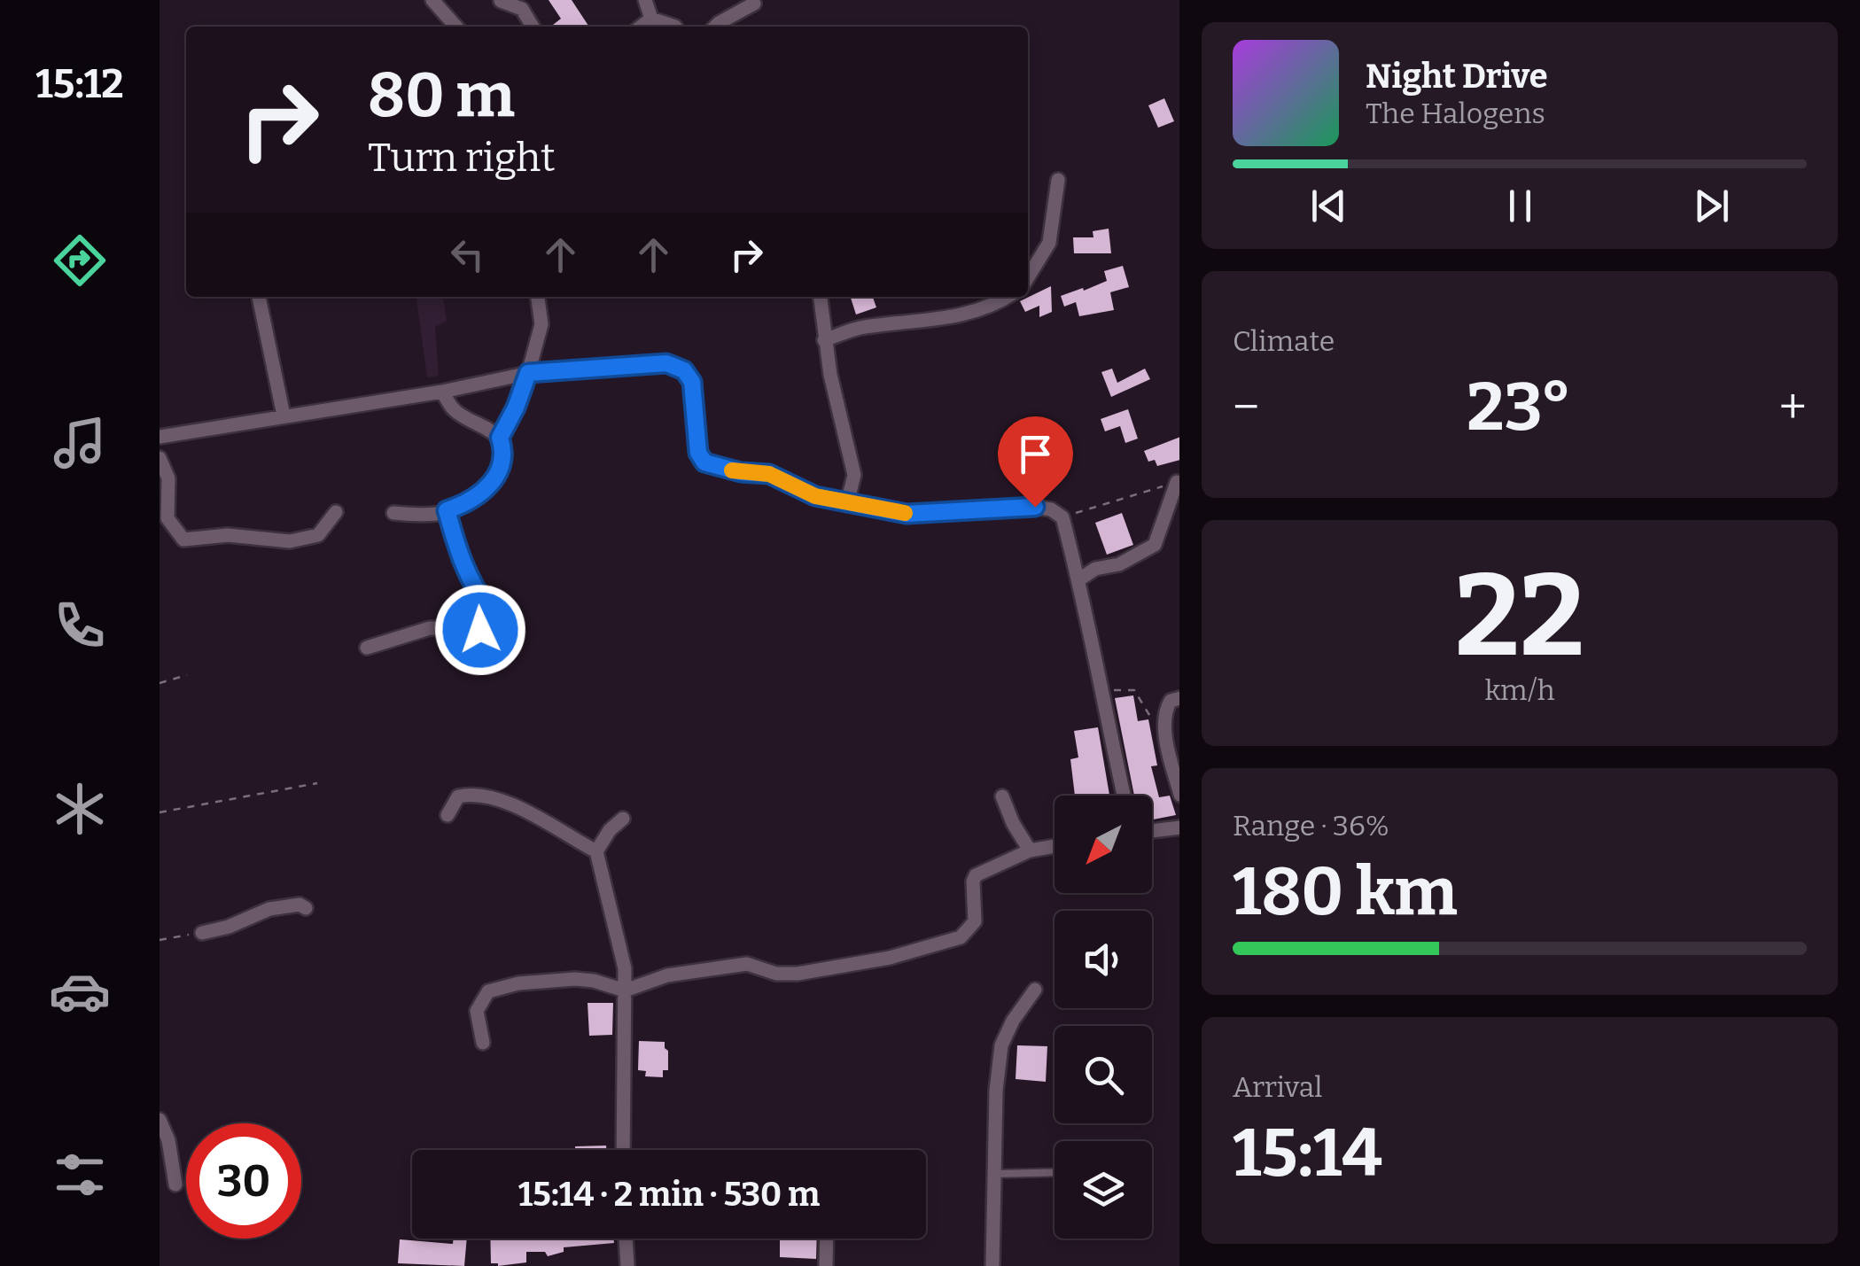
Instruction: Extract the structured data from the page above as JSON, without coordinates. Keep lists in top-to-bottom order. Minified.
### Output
{"north":"bottom left","page":{"tabs":"15:12","turn":["80 m","Turn right"],"song":["Night Drive","The Halogens"],"tile":["Climate",["22","km/h"],["Range · 36%","180 km"],["Arrival","15:14"]],"heat":["−","23°","+"],"limit":"30","trip":"15:14 · 2 min · 530 m"}}
